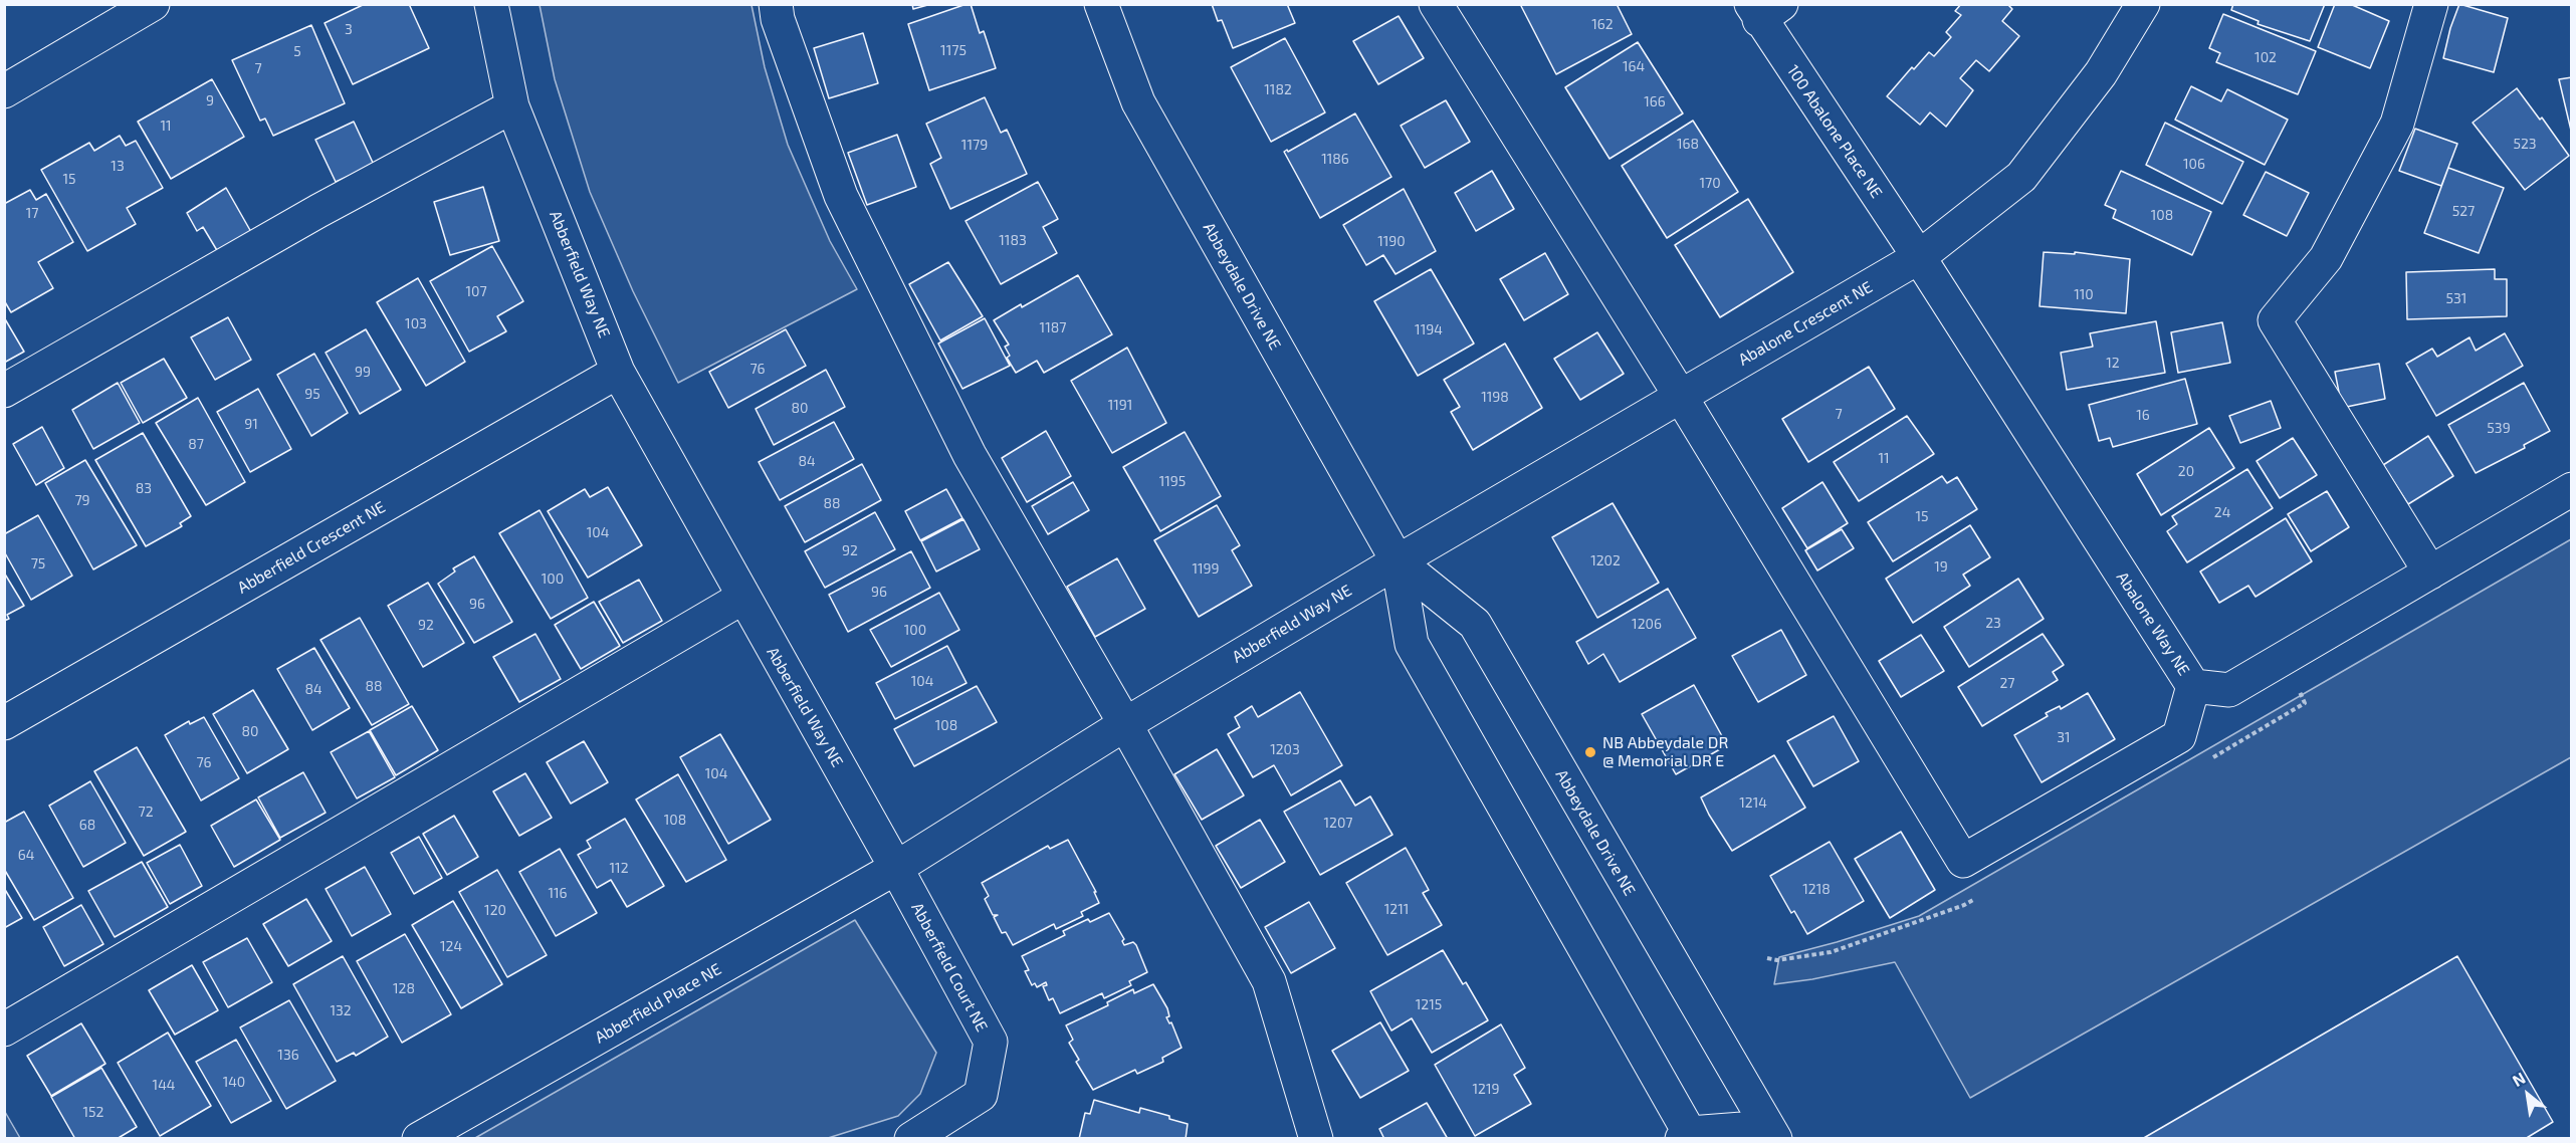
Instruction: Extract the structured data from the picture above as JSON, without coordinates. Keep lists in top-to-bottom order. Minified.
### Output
{"streets":{"street":["100 Abalone Place NE","Abberfield Way NE","Abbeydale Drive NE","Abalone Crescent NE","Abberfield Crescent NE","Abalone Way NE","Abberfield Court NE","Abberfield Place NE"]},"crossings":[["100 Abalone Place NE","Abalone Crescent NE"],["100 Abalone Place NE","Abalone Way NE"],["Abberfield Way NE","Abbeydale Drive NE"],["Abberfield Way NE","Abalone Crescent NE"],["Abberfield Way NE","Abberfield Crescent NE"],["Abberfield Way NE","Abberfield Court NE"],["Abberfield Way NE","Abberfield Place NE"],["Abbeydale Drive NE","Abalone Crescent NE"],["Abalone Crescent NE","Abalone Way NE"],["Abberfield Court NE","Abberfield Place NE"]],"places":["NB Abbeydale DR @ Memorial DR E"],"house_numbers":["162","3","1175","5","102","164","7","1182","9","166","11","168","523","1179","1186","106","13","15","170","527","17","108","1183","1190","107","110","531","103","1187","1194","12","76","99","95","1198","1191","80","7","16","91","539","87","11","84","20","1195","83","79","88","24","15","104","92","1202","75","19","1199","100","96","96","23","1206","92","100","104","27","88","84","108","80","31","1203","76","104","1214","72","108","1207","68","64","112","1218","116","1211","120","124","128","1215","132","136","140","144","1219","152"],"north":"top left"}
